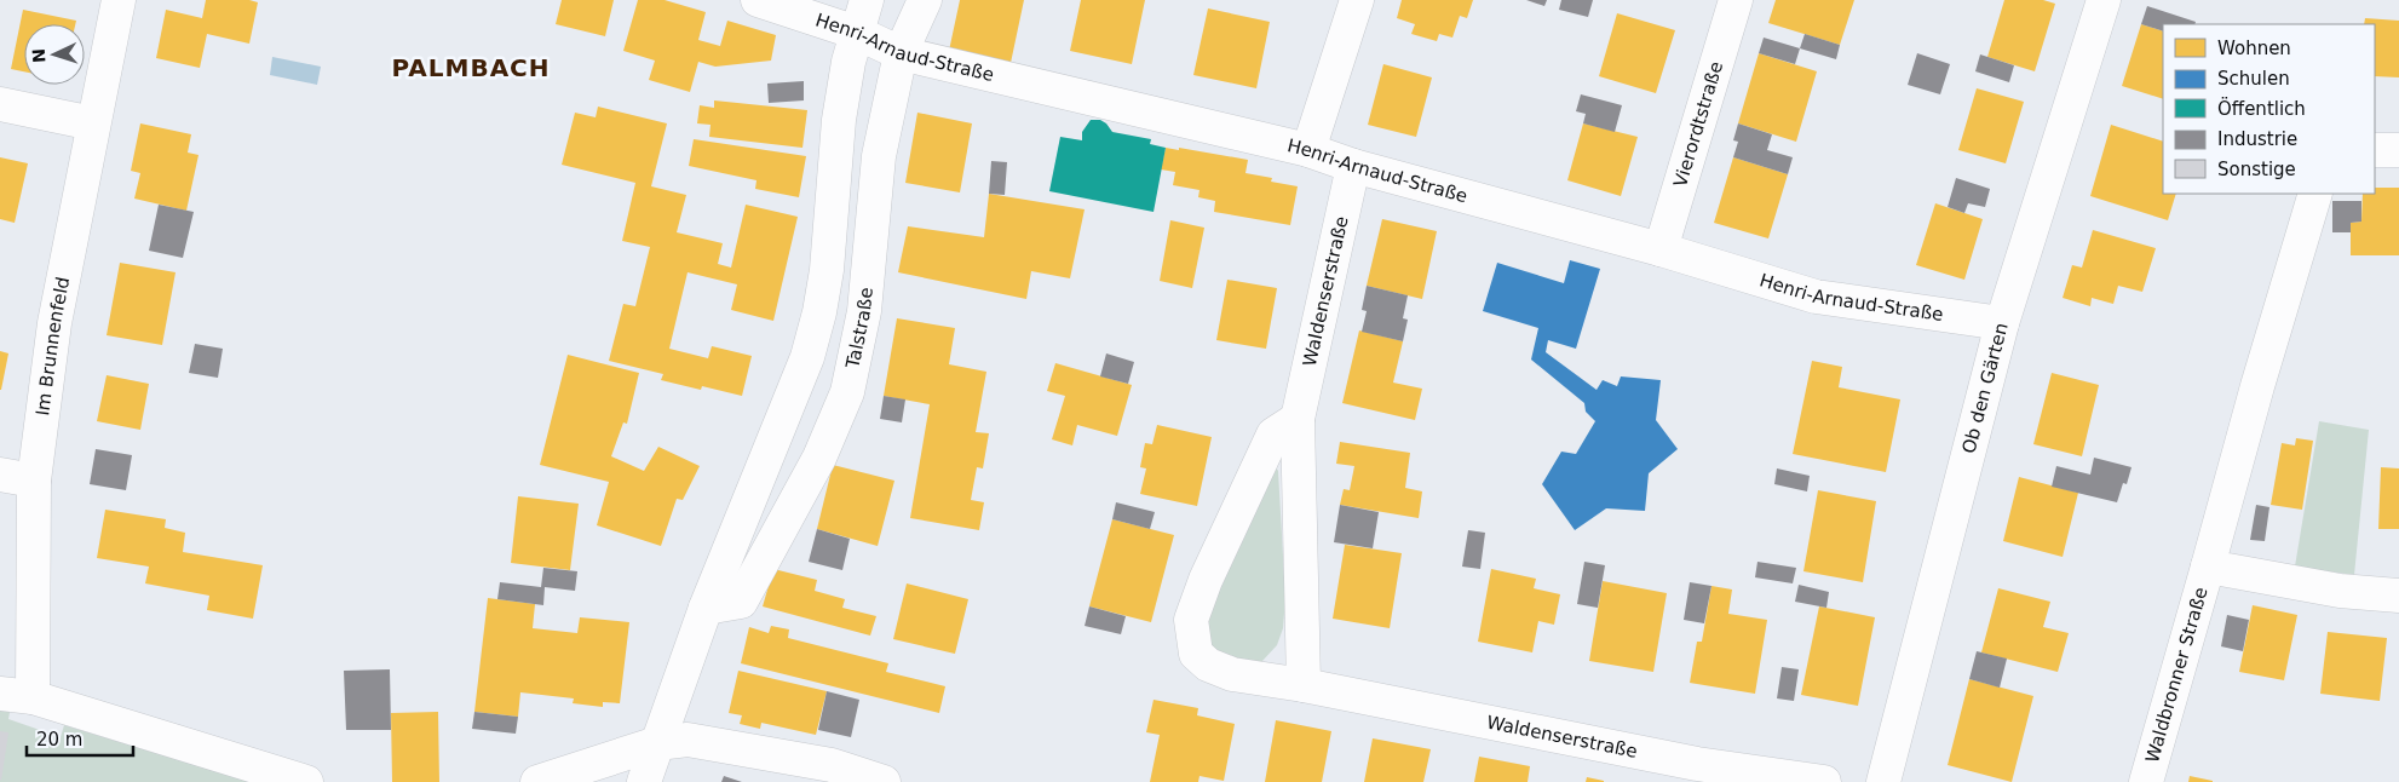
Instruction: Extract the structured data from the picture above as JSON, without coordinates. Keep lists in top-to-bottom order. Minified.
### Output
{"streets":{"street":["Henri-Arnaud-Straße","Vierordtstraße","Waldenserstraße","Talstraße","Im Brunnenfeld","Ob den Gärten","Waldbronner Straße"]},"crossings":[["Henri-Arnaud-Straße","Vierordtstraße"],["Henri-Arnaud-Straße","Waldenserstraße"],["Henri-Arnaud-Straße","Talstraße"],["Henri-Arnaud-Straße","Ob den Gärten"]],"districts":["PALMBACH"],"legend":["Wohnen","Schulen","Öffentlich","Industrie","Sonstige"],"scale_bar":"20 m","north":"left"}
